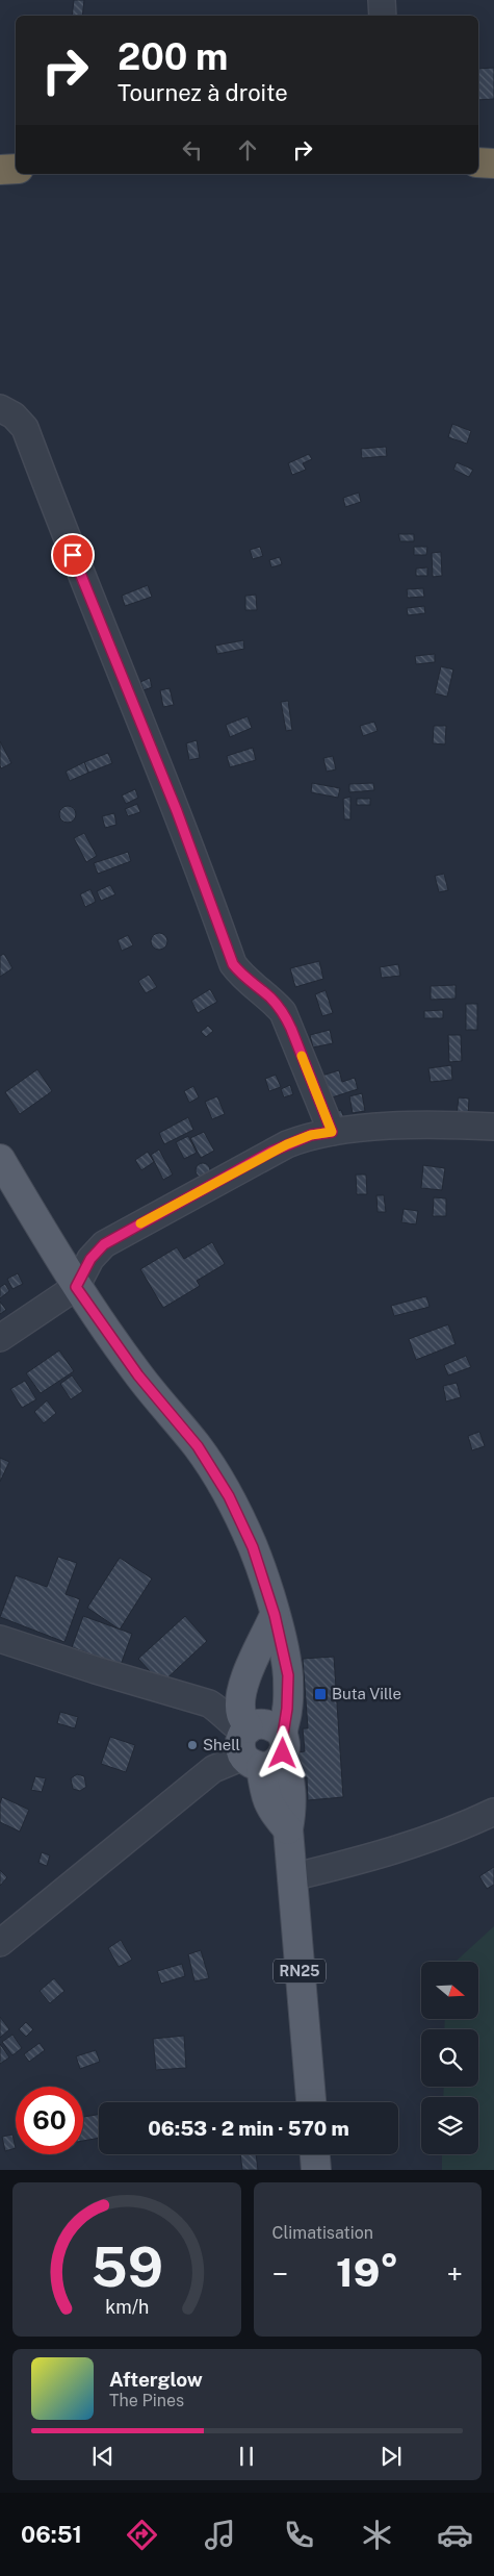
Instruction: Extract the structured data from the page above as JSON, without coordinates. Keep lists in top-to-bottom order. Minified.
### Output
{"streets":{"main road":["RN25"]},"places":{"transit":["Buta Ville"],"other":["Shell"]},"north":"right","page":{"turn":["200 m","Tournez à droite"],"limit":"60","trip":"06:53 · 2 min · 570 m","tile":"Climatisation","heat":["−","19°","+"],"song":["Afterglow","The Pines"],"tabs":"06:51","gauge":["59","km/h"]}}
